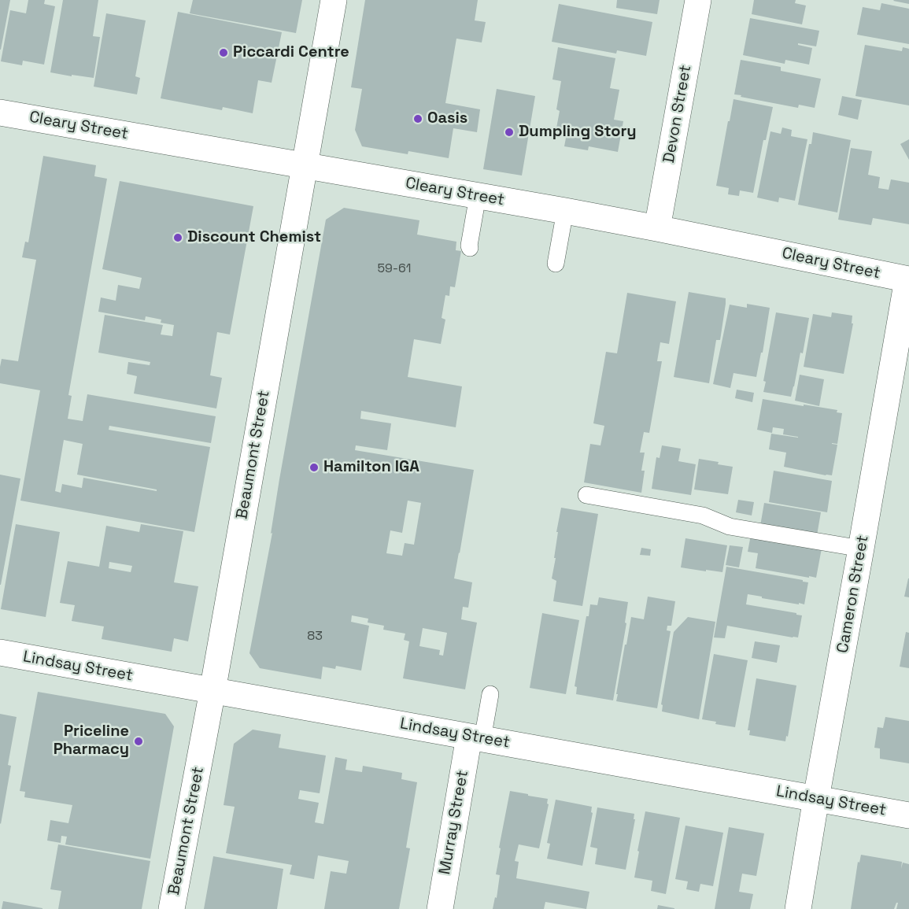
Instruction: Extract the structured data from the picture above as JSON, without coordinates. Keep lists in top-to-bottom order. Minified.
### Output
{"streets":{"street":["Devon Street","Cleary Street","Beaumont Street","Cameron Street","Lindsay Street","Murray Street"]},"crossings":[["Devon Street","Cleary Street"],["Cleary Street","Beaumont Street"],["Cleary Street","Cameron Street"],["Beaumont Street","Lindsay Street"],["Cameron Street","Lindsay Street"],["Lindsay Street","Murray Street"]],"places":["Piccardi Centre","Oasis","Dumpling Story","Discount Chemist","Hamilton IGA","Priceline Pharmacy"],"house_numbers":["59-61","83"]}
